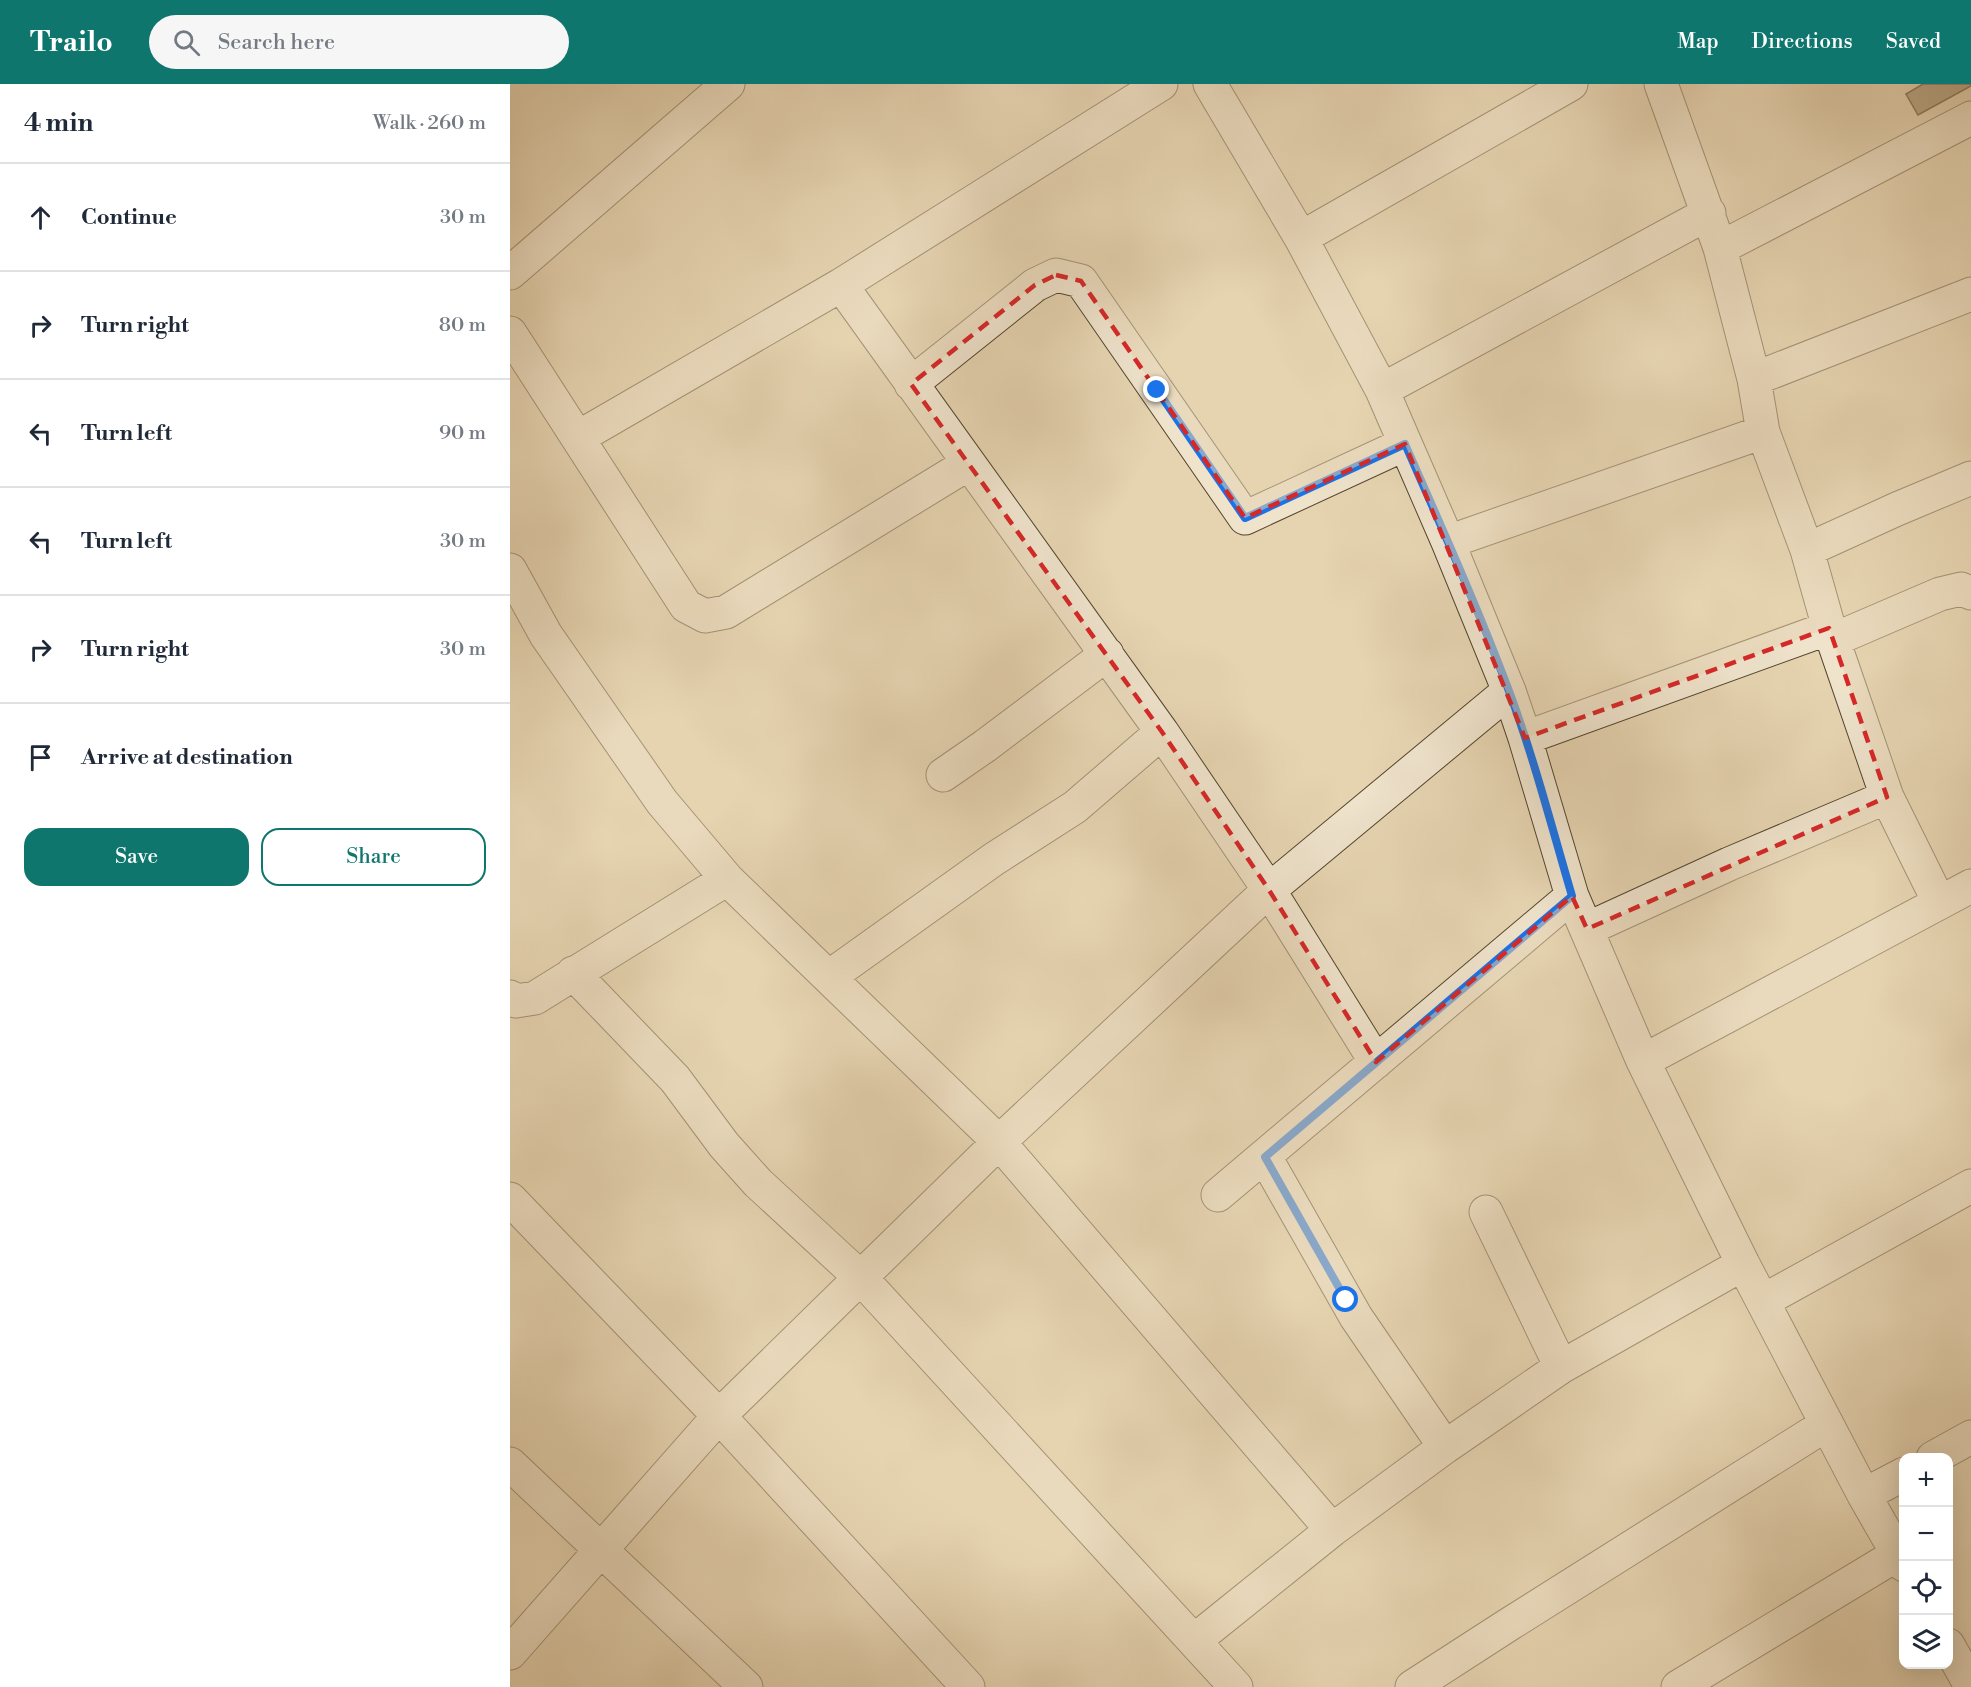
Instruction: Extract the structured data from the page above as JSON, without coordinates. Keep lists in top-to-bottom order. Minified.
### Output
{"page":{"header":"Trailo","search":"Search here","nav":["Map","Directions","Saved"],"heading":["4 min","Walk · 260 m"],"list":[["Continue","30 m"],["Turn right","80 m"],["Turn left","90 m"],["Turn left","30 m"],["Turn right","30 m"],"Arrive at destination"],"buttons":["Save","Share"],"map_buttons":["+","−"]}}
